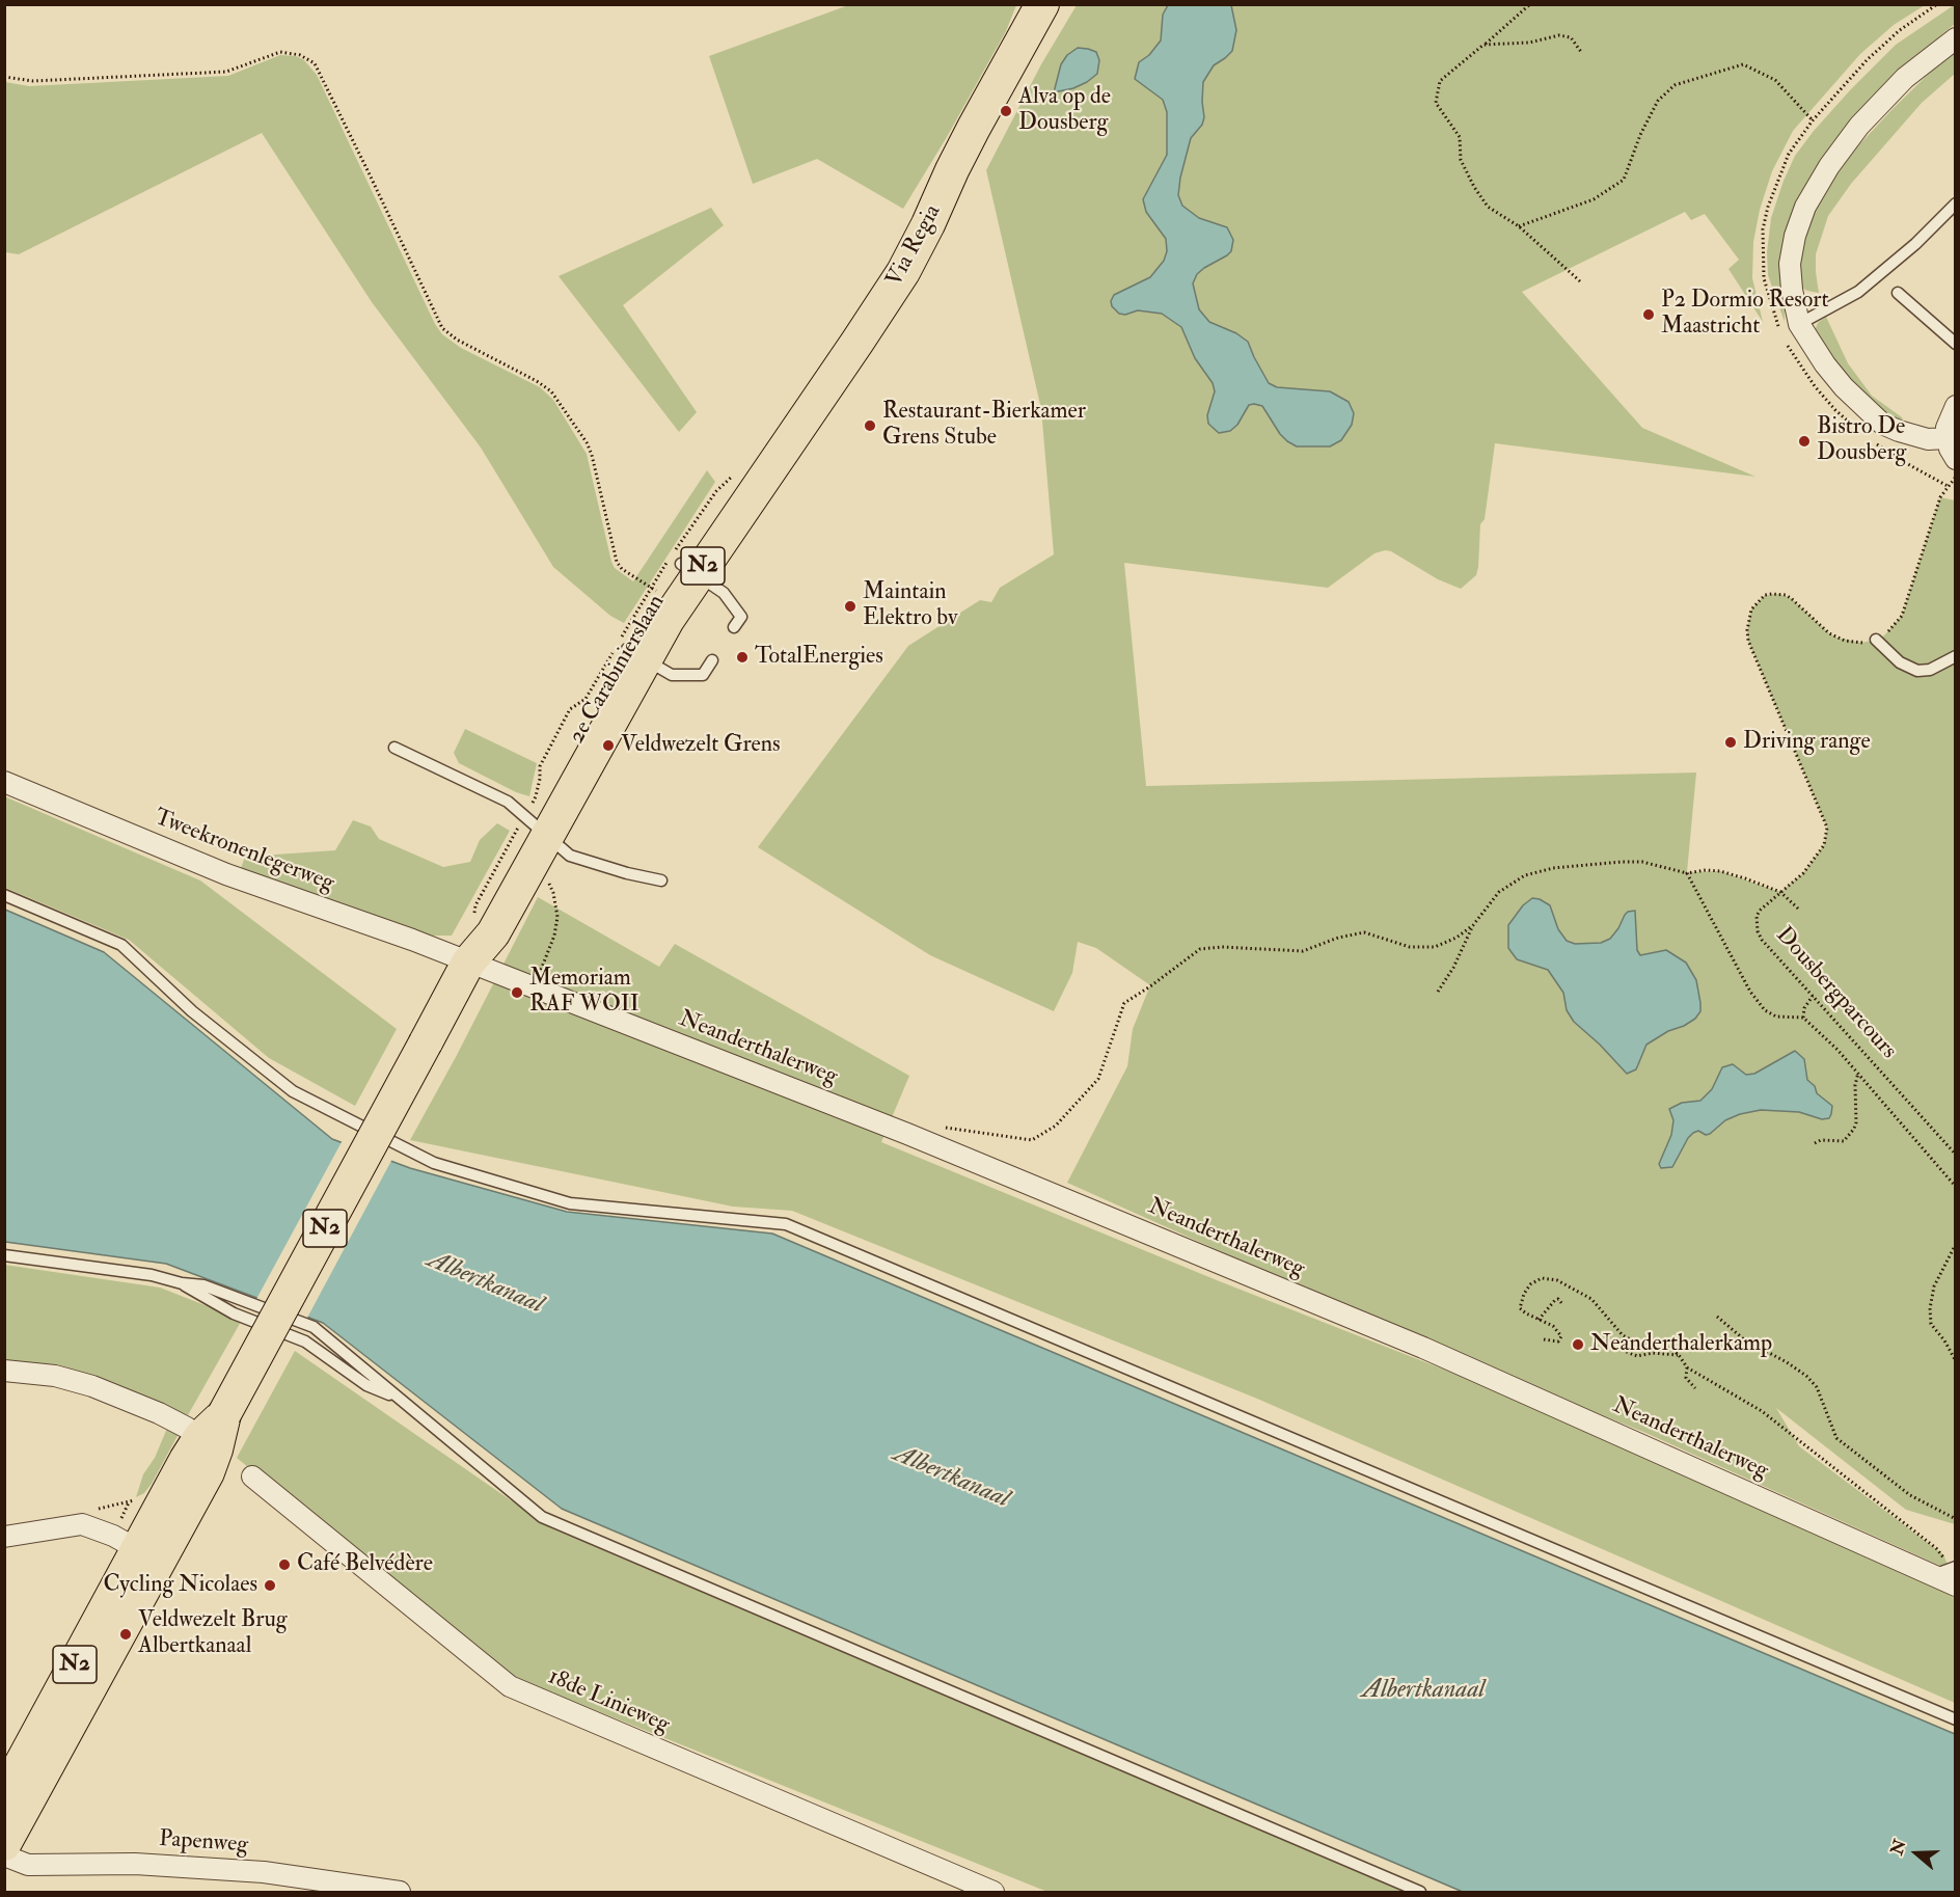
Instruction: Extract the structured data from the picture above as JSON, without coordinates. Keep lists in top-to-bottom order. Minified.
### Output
{"streets":{"main road":["Via Regia","N2","2e Carabinierslaan"],"street":["Tweekronenlegerweg","Neanderthalerweg","18de Linieweg","Papenweg"],"path":["Dousbergparcours"]},"crossings":[["Via Regia","2e Carabinierslaan"],["2e Carabinierslaan","Tweekronenlegerweg"],["2e Carabinierslaan","Neanderthalerweg"],["Tweekronenlegerweg","Neanderthalerweg"]],"water":["Albertkanaal"],"places":["Alva op de Dousberg","P2 Dormio Resort Maastricht","Restaurant-Bierkamer Grens Stube","Bistro De Dousberg","Maintain Elektro bv","TotalEnergies","Driving range","Veldwezelt Grens","Memoriam RAF WOII","Neanderthalerkamp","Café Belvédère","Cycling Nicolaes","Veldwezelt Brug Albertkanaal"],"north":"left"}
